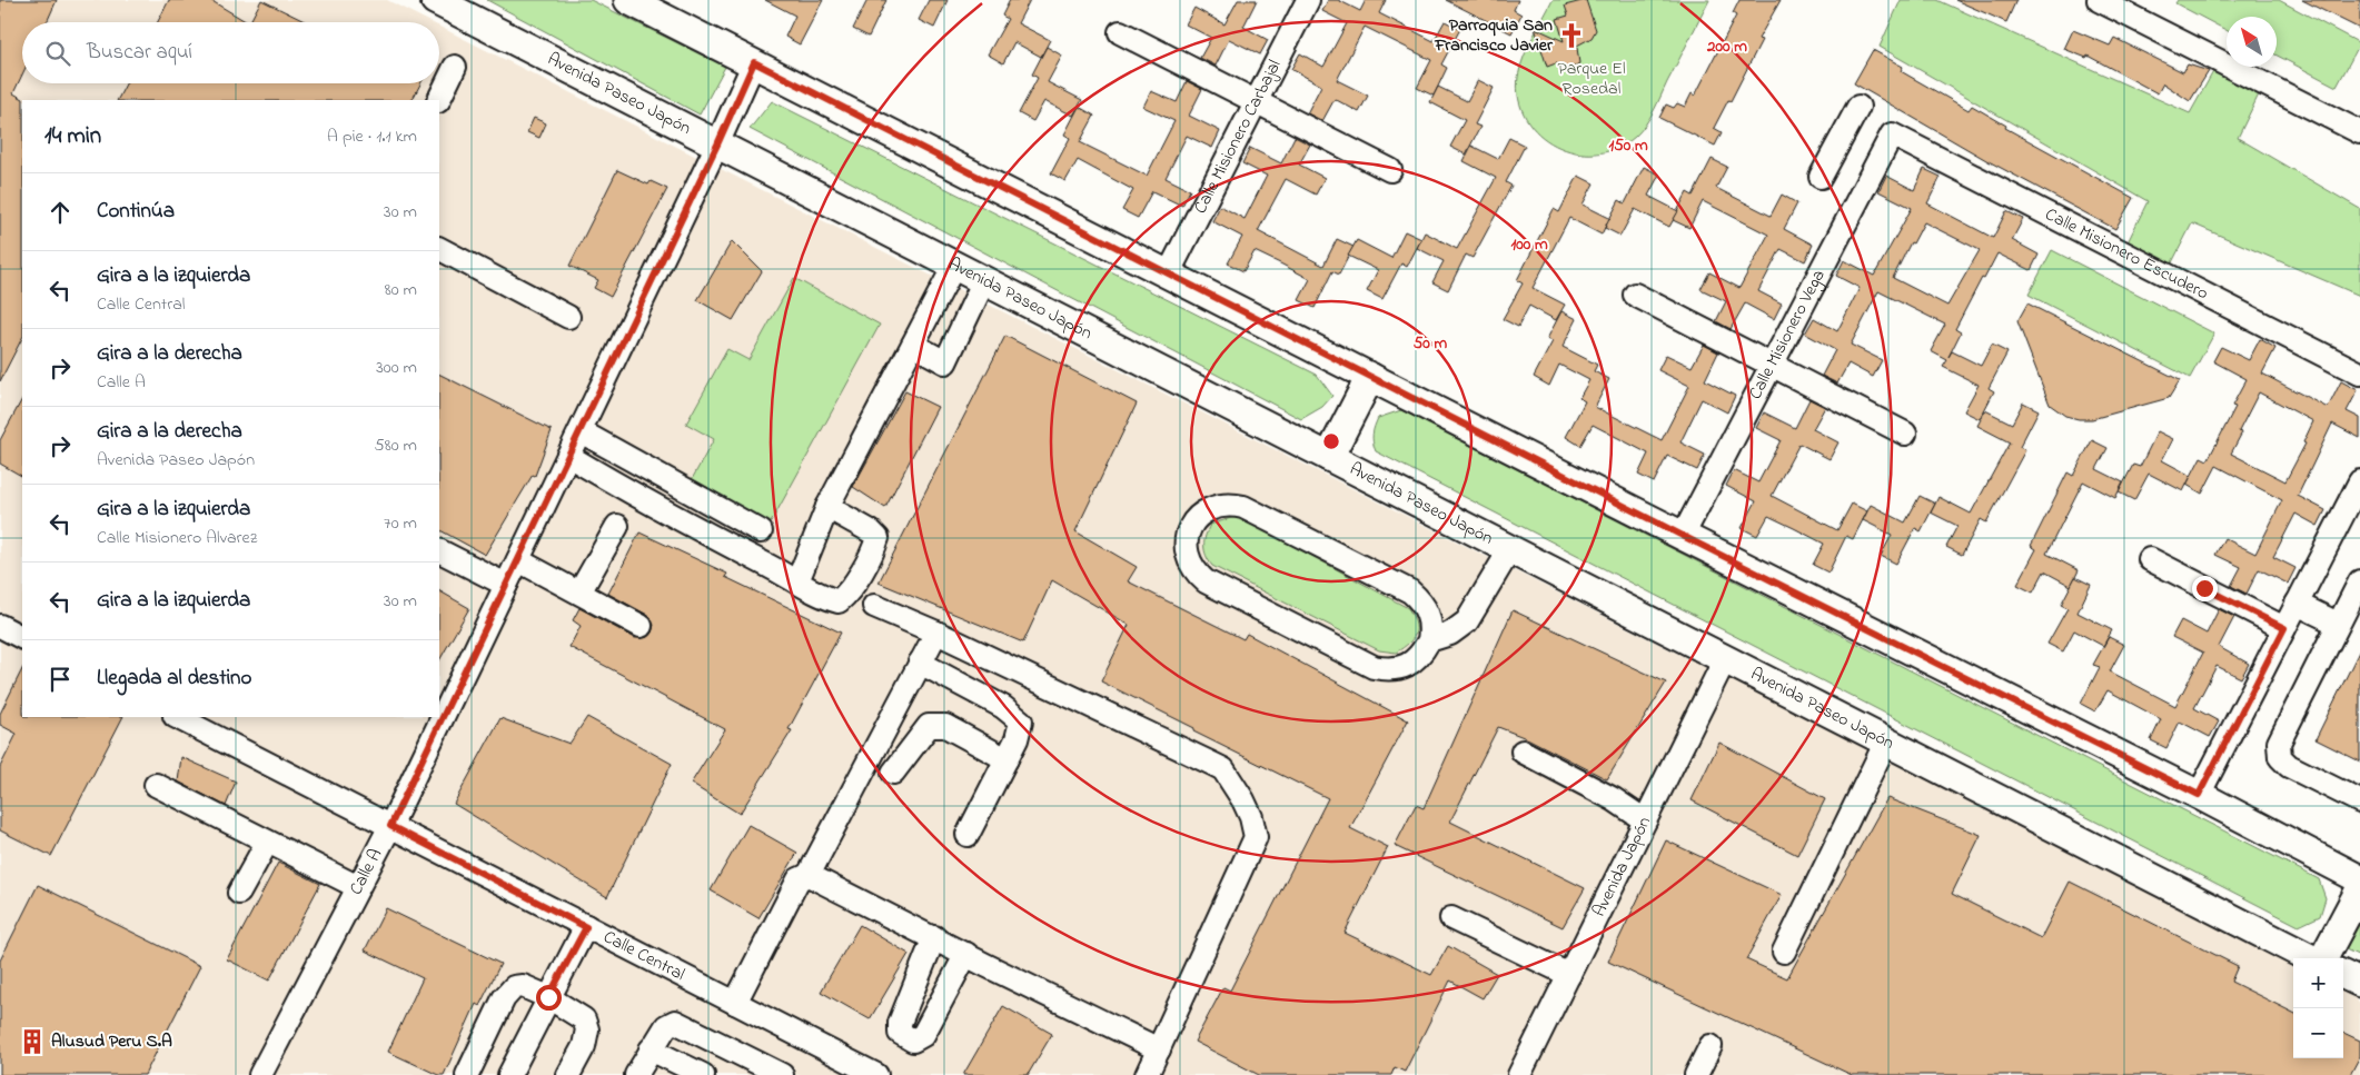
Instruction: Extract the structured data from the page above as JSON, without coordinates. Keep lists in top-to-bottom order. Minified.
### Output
{"streets":{"main road":["Avenida Paseo Japón"],"street":["Calle Misionero Carbajal","Calle Misionero Escudero","Calle Misionero Vega","Avenida Japón","Calle A","Calle Central"]},"crossings":[["Avenida Paseo Japón","Avenida Japón"],["Avenida Paseo Japón","Calle A"],["Calle Misionero Escudero","Calle Misionero Vega"],["Calle A","Calle Central"]],"parks":["Parque El Rosedal"],"places":{"church":["Parroquia San Francisco Javier"],"building":["Alusud Peru S.A"]},"north":"top left","page":{"search":"Buscar aquí","heading":["14 min","A pie · 1.1 km"],"list":[["Continúa","30 m"],["Gira a la izquierda","Calle Central","80 m"],["Gira a la derecha","Calle A","300 m"],["Gira a la derecha","Avenida Paseo Japón","580 m"],["Gira a la izquierda","Calle Misionero Alvarez","70 m"],["Gira a la izquierda","30 m"],"Llegada al destino"],"map_buttons":["+","−"]},"rings":["200 m","150 m","100 m","50 m"]}
